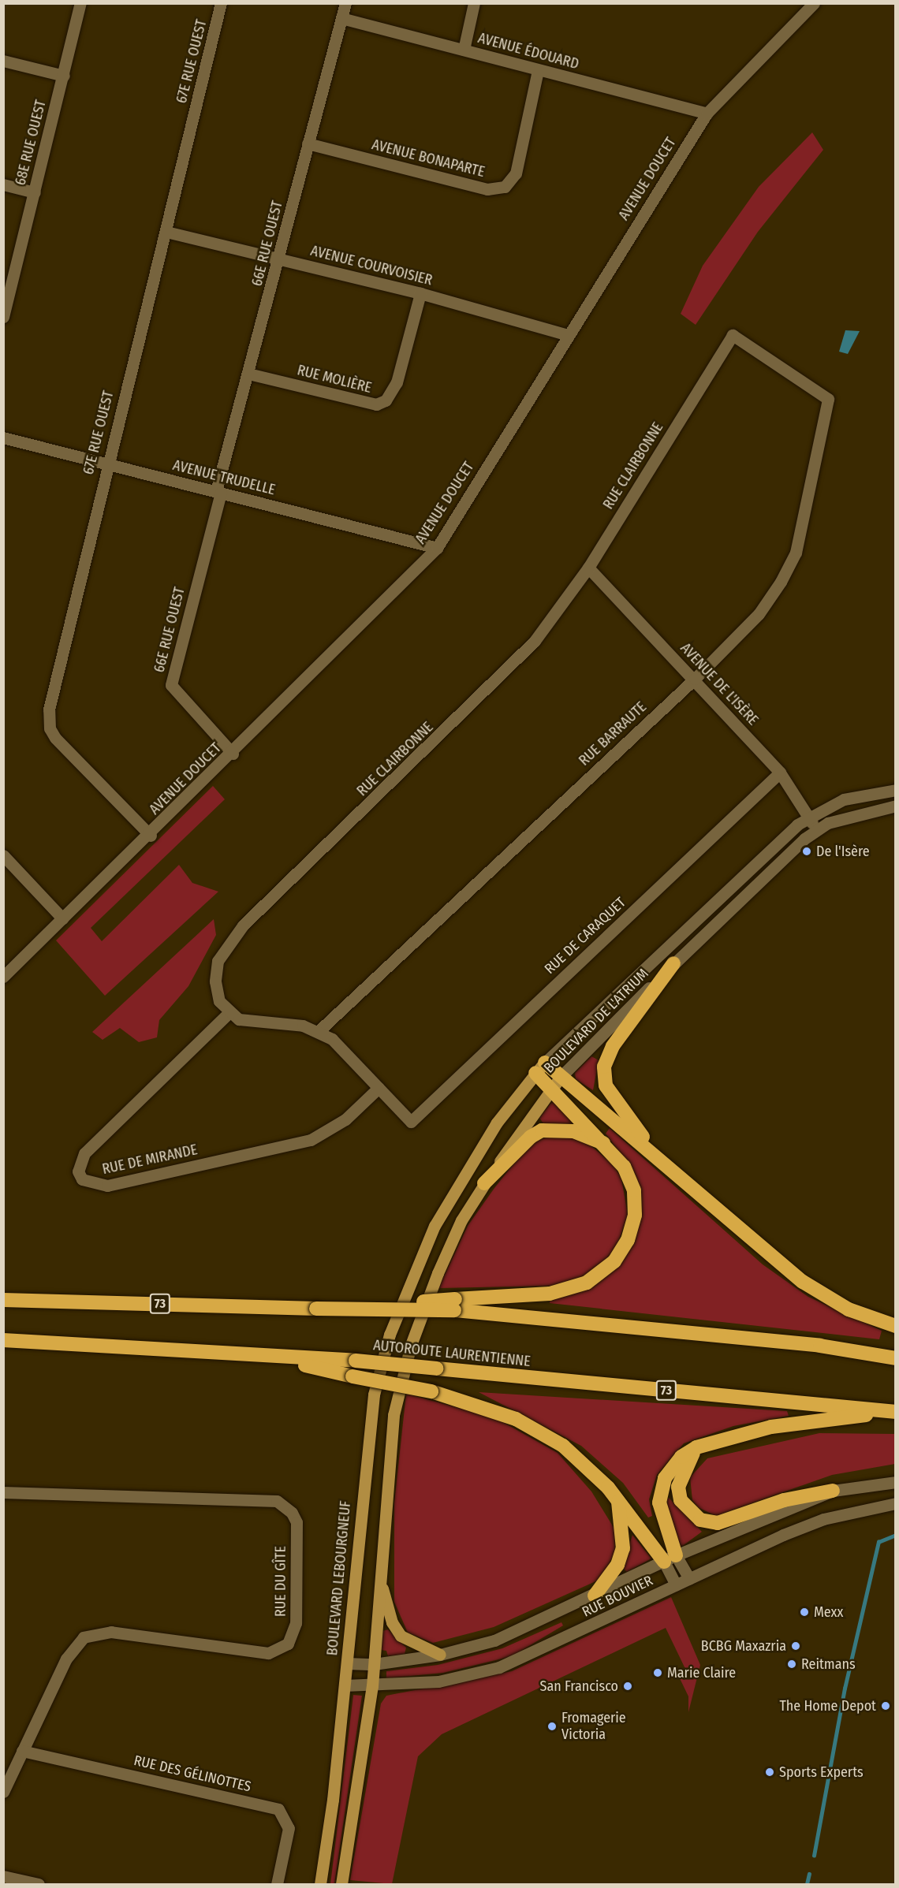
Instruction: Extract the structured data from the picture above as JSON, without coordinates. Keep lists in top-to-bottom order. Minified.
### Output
{"streets":{"highway":["73","AUTOROUTE LAURENTIENNE"],"main road":["BOULEVARD DE L'ATRIUM","BOULEVARD LEBOURGNEUF"],"street":["AVENUE ÉDOUARD","67E RUE OUEST","68E RUE OUEST","AVENUE BONAPARTE","AVENUE DOUCET","66E RUE OUEST","AVENUE COURVOISIER","RUE MOLIÈRE","RUE CLAIRBONNE","AVENUE TRUDELLE","AVENUE DE L'ISÈRE","RUE BARRAUTE","RUE DE CARAQUET","RUE DE MIRANDE","RUE DU GÎTE","RUE BOUVIER","RUE DES GÉLINOTTES"]},"crossings":[["AVENUE ÉDOUARD","AVENUE BONAPARTE"],["AVENUE ÉDOUARD","AVENUE DOUCET"],["AVENUE ÉDOUARD","66E RUE OUEST"],["67E RUE OUEST","AVENUE DOUCET"],["67E RUE OUEST","AVENUE COURVOISIER"],["67E RUE OUEST","AVENUE TRUDELLE"],["AVENUE BONAPARTE","66E RUE OUEST"],["AVENUE DOUCET","66E RUE OUEST"],["AVENUE DOUCET","AVENUE COURVOISIER"],["AVENUE DOUCET","AVENUE TRUDELLE"],["66E RUE OUEST","AVENUE COURVOISIER"],["66E RUE OUEST","RUE MOLIÈRE"],["66E RUE OUEST","AVENUE TRUDELLE"],["AVENUE COURVOISIER","RUE MOLIÈRE"],["RUE CLAIRBONNE","AVENUE DE L'ISÈRE"],["RUE CLAIRBONNE","RUE BARRAUTE"],["RUE CLAIRBONNE","RUE DE MIRANDE"],["AVENUE DE L'ISÈRE","RUE BARRAUTE"],["AVENUE DE L'ISÈRE","RUE DE CARAQUET"],["AVENUE DE L'ISÈRE","BOULEVARD DE L'ATRIUM"],["RUE DE CARAQUET","RUE DE MIRANDE"],["BOULEVARD DE L'ATRIUM","BOULEVARD LEBOURGNEUF"],["BOULEVARD LEBOURGNEUF","RUE BOUVIER"],["RUE DU GÎTE","RUE DES GÉLINOTTES"]],"places":["De l'Isère","Mexx","BCBG Maxazria","Reitmans","Marie Claire","San Francisco","The Home Depot","Fromagerie Victoria","Sports Experts"]}
